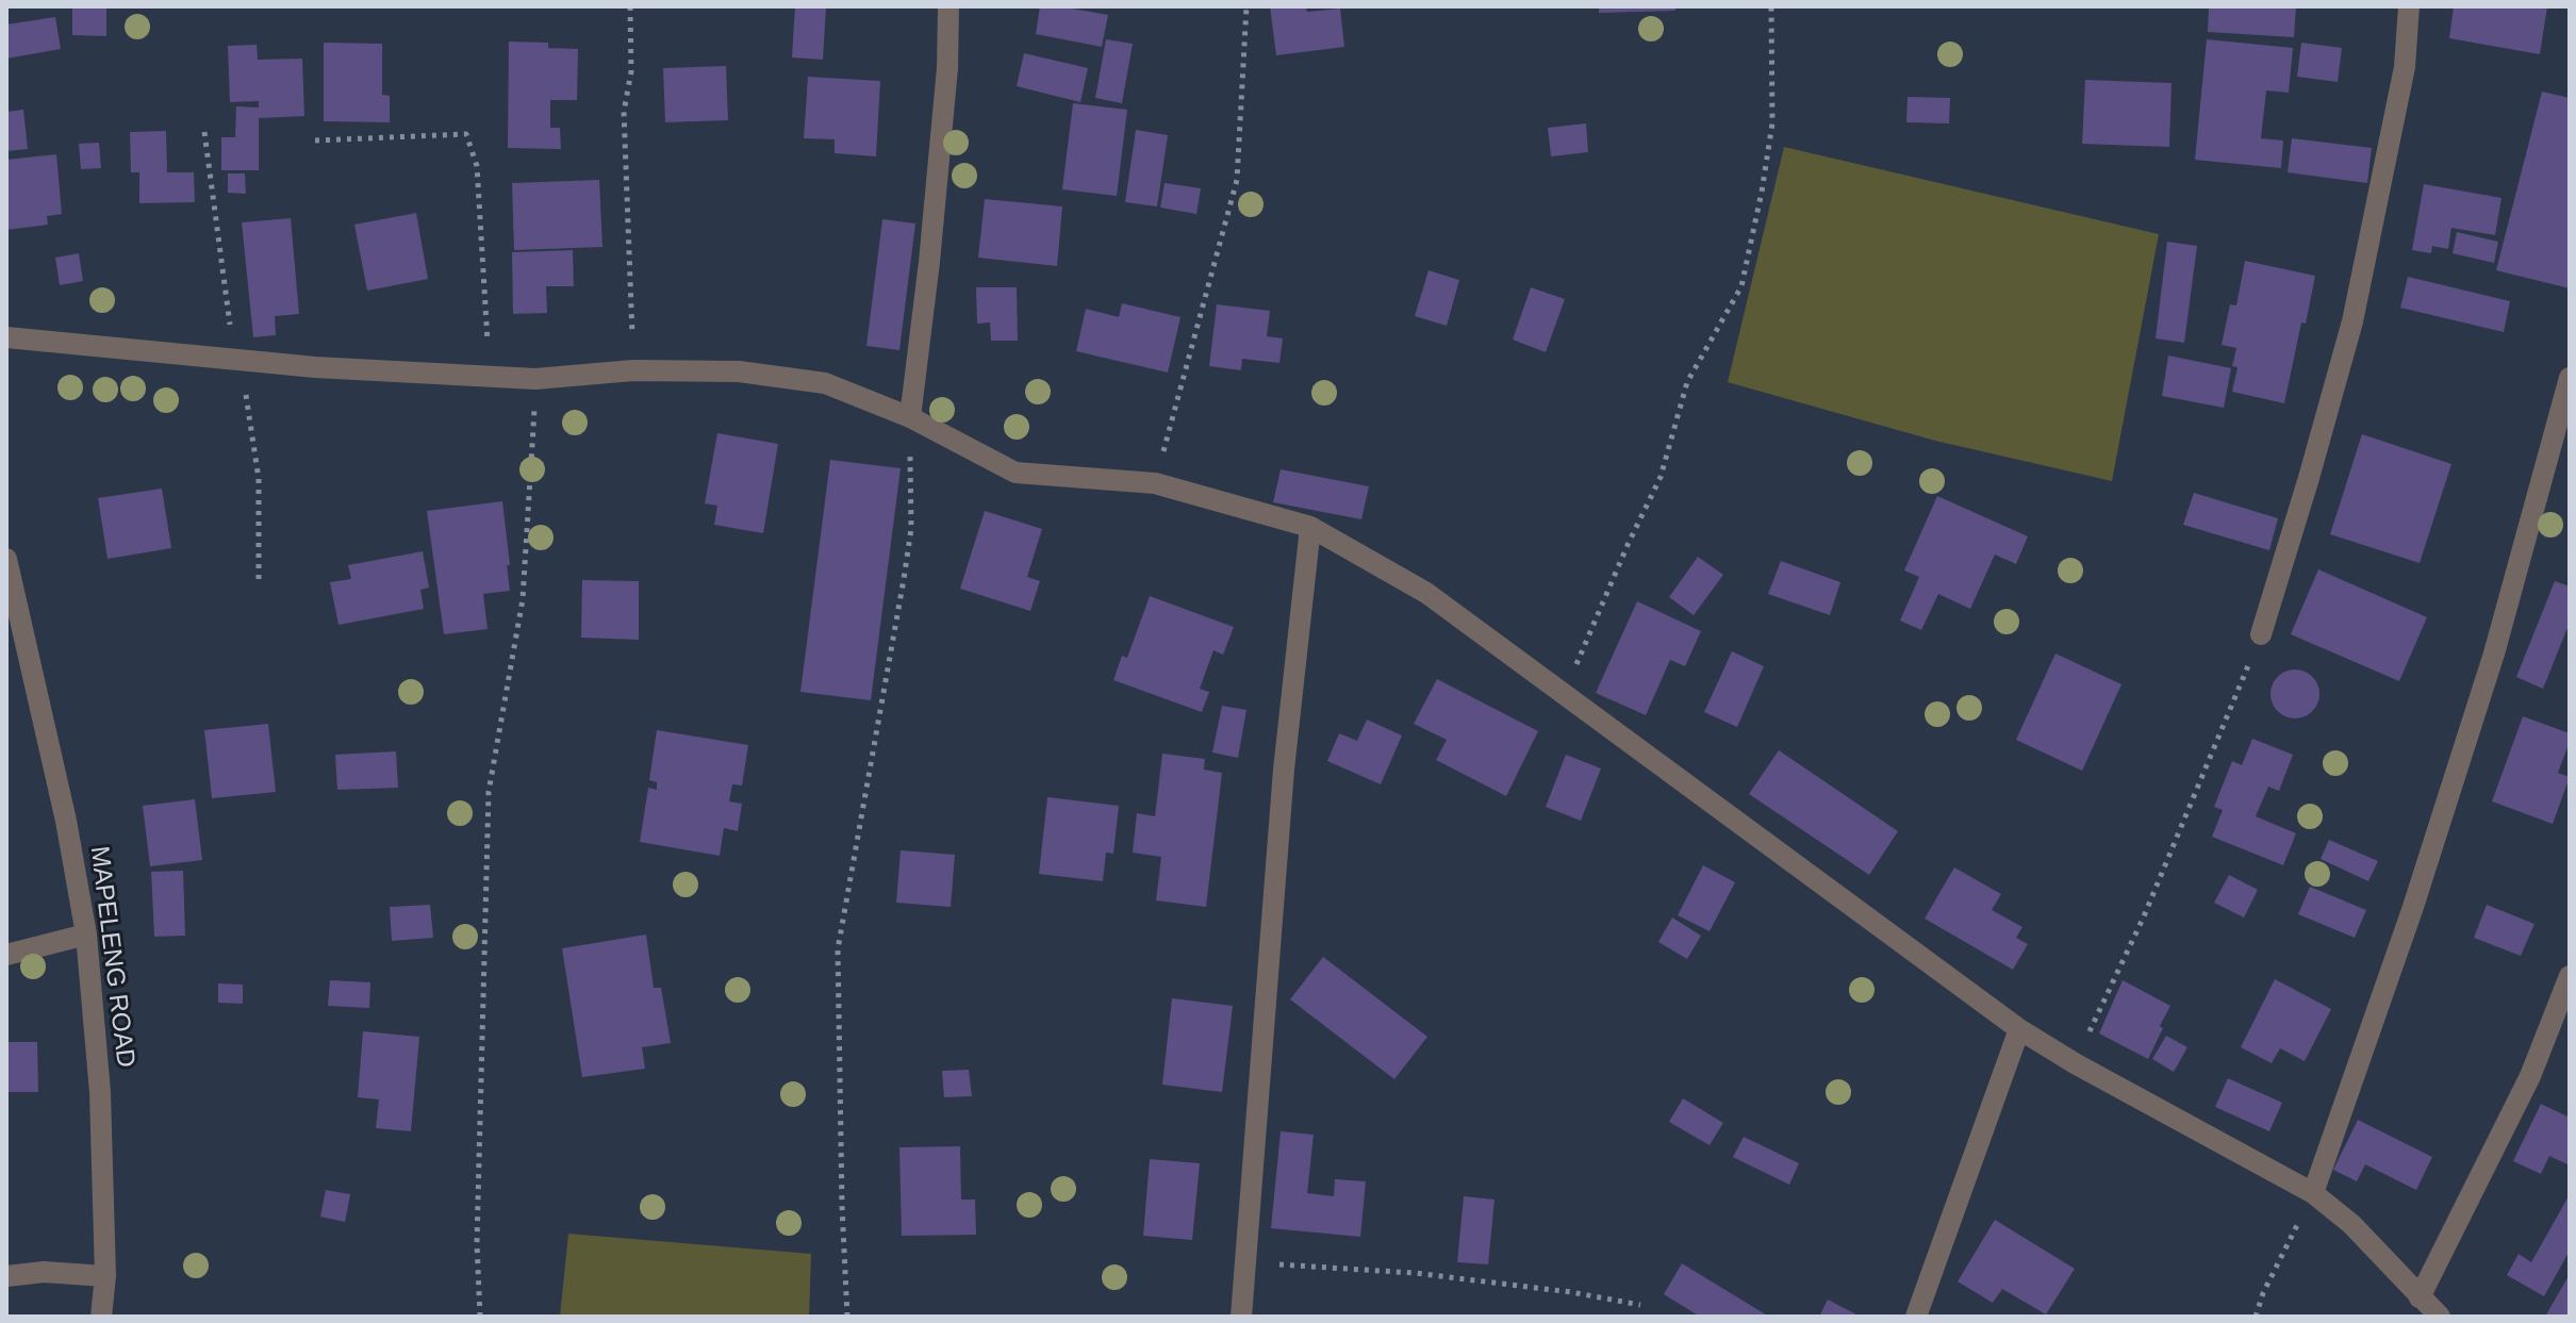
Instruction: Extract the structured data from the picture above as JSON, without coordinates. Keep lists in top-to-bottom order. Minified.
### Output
{"streets":{"street":["MAPELENG ROAD"]}}
